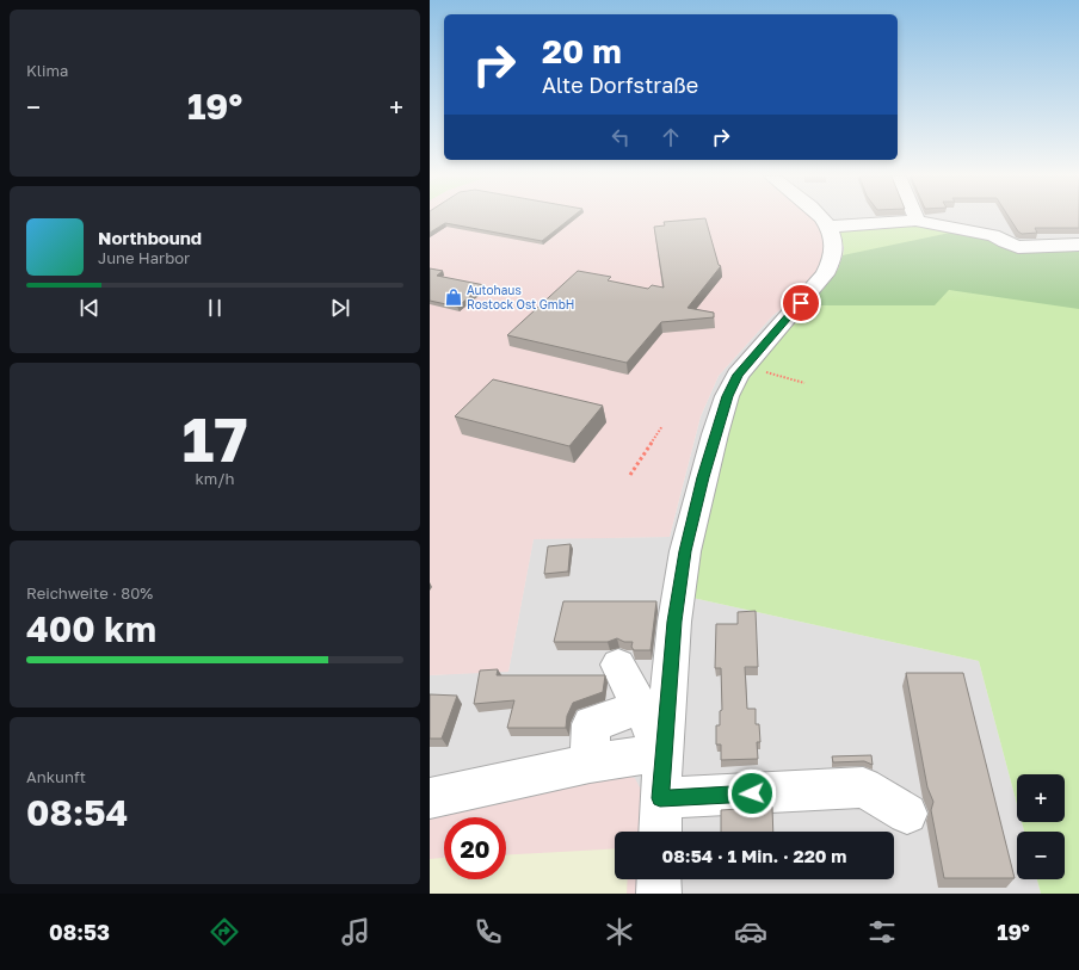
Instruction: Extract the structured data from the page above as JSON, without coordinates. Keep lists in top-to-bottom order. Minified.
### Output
{"places":{"shop":["Autohaus Rostock Ost GmbH"]},"page":{"tile":["Klima",["17","km/h"],["Reichweite · 80%","400 km"],["Ankunft","08:54"]],"turn":["20 m","Alte Dorfstraße"],"heat":["−","19°","+"],"song":["Northbound","June Harbor"],"map_buttons":["+","−"],"limit":"20","trip":"08:54 · 1 Min. · 220 m","tabs":["08:53","19°"]}}
